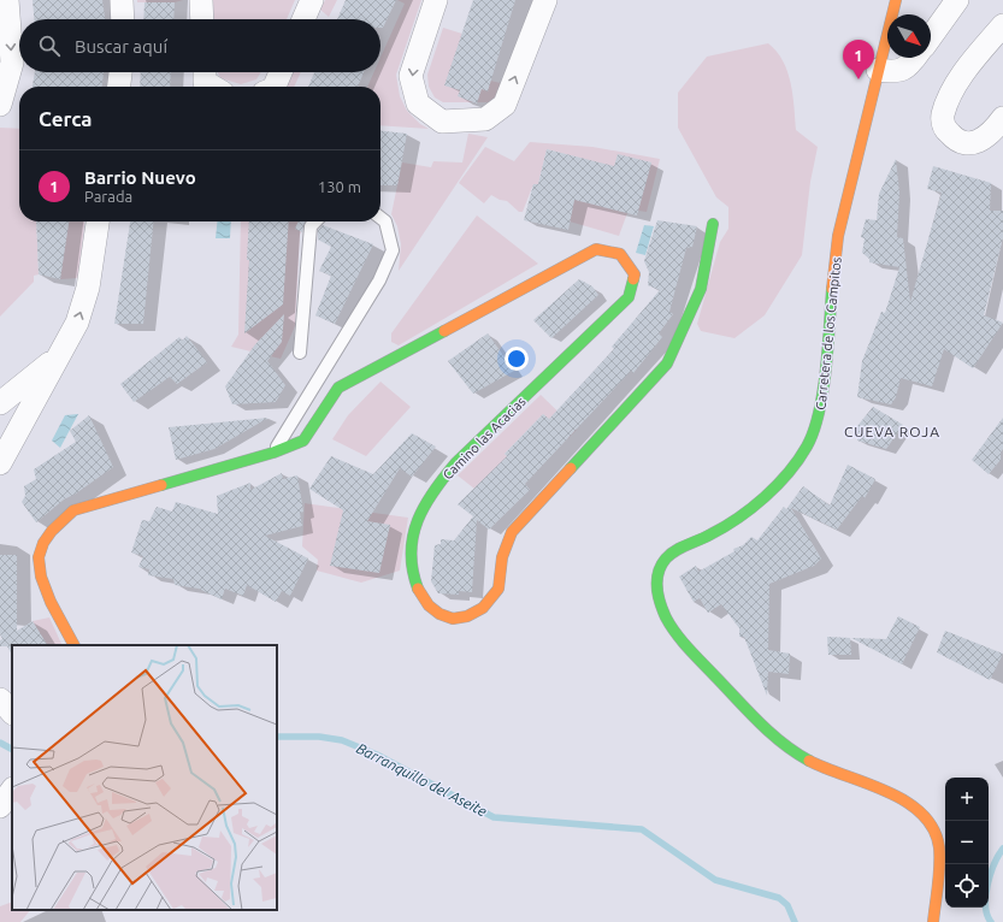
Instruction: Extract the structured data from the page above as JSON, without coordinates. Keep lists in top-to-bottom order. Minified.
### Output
{"streets":{"street":["Carretera de los Campitos","Camino las Acacias"]},"districts":["CUEVA ROJA"],"water":["Barranquillo del Aseite"],"north":"bottom right","page":{"search":"Buscar aquí","pins":"1","heading":"Cerca","list":[{"mark":"1","name":"Barrio Nuevo","note":"Parada","value":"130 m"}],"map_buttons":["+","−"]}}
